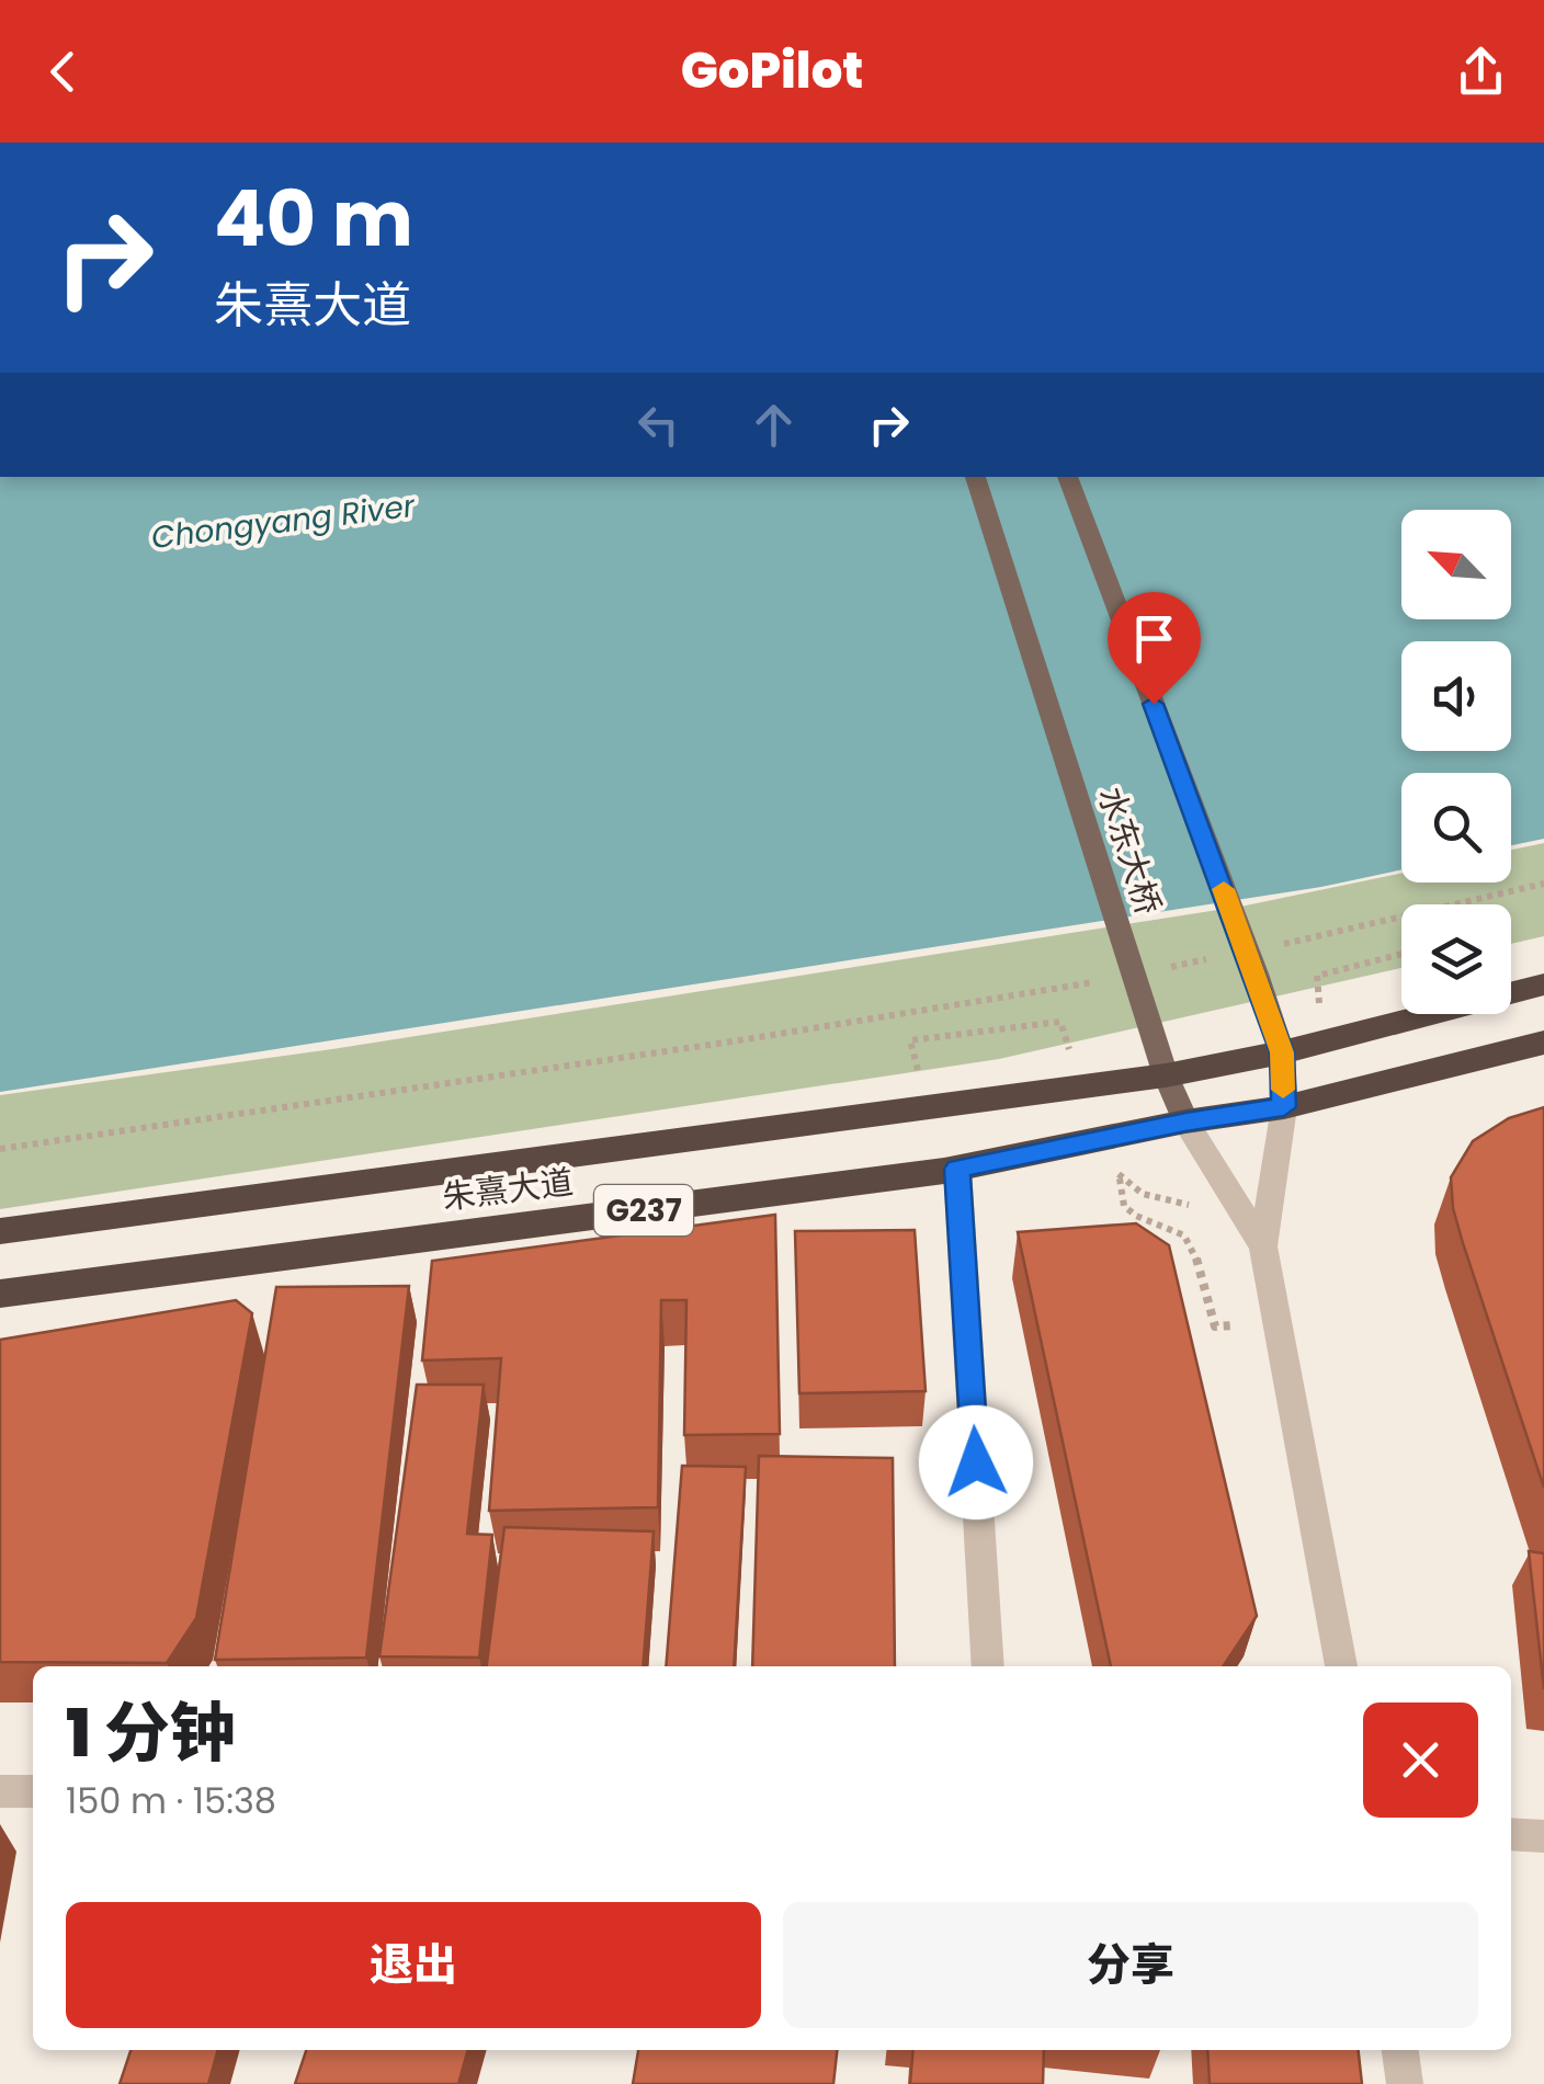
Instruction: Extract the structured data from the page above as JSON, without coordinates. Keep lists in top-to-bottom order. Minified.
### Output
{"streets":{"highway":["朱熹大道","G237"],"main road":["水东大桥"]},"crossings":[["水东大桥","朱熹大道"],["朱熹大道","G237"]],"water":["Chongyang River"],"north":"top left","page":{"header":"GoPilot","turn":["40 m","朱熹大道"],"heading":["1 分钟","150 m · 15:38"],"buttons":["退出","分享"]}}
